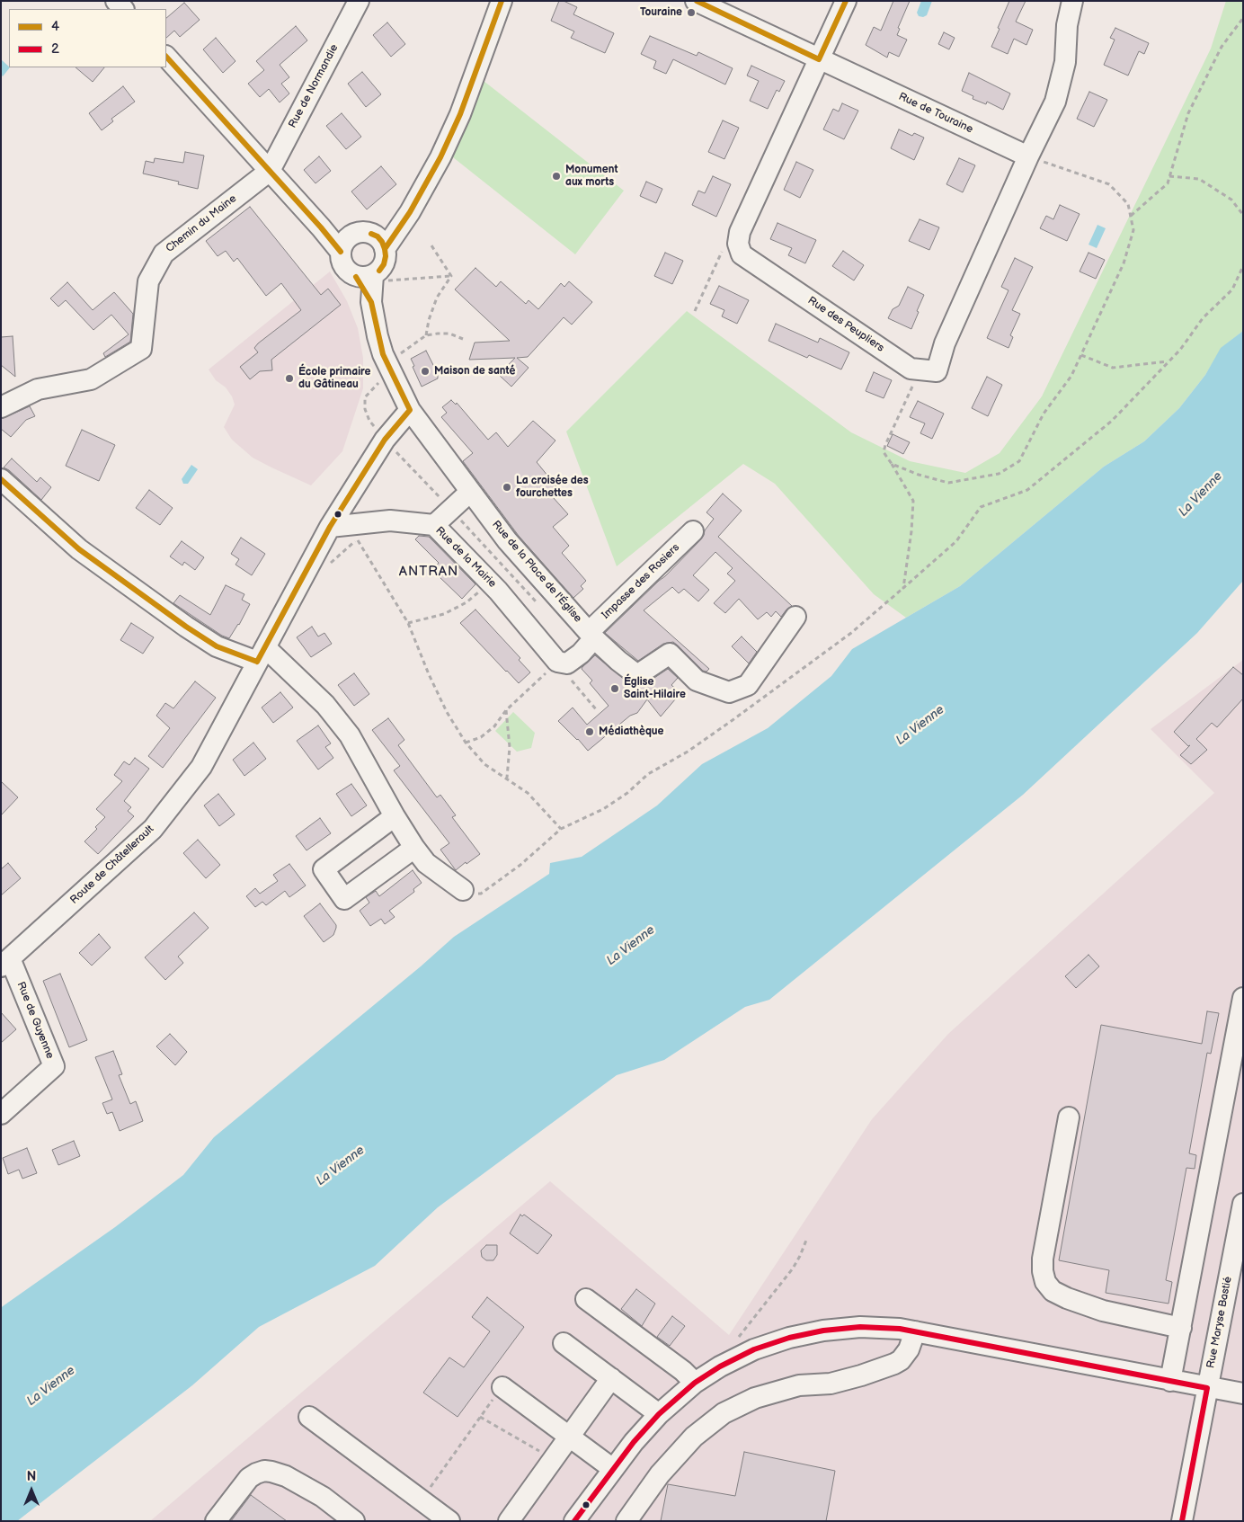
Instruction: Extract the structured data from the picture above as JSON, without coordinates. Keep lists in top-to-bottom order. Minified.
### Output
{"streets":{"street":["Rue de Normandie","Rue de Touraine","Chemin du Maine","Rue des Peupliers","Rue de la Mairie","Rue de la Place de l'Église","Impasse des Rosiers","Route de Châtellerault","Rue de Guyenne","Rue Maryse Bastié"]},"crossings":[["Rue de Normandie","Chemin du Maine"],["Rue de la Mairie","Route de Châtellerault"],["Rue de la Place de l'Église","Impasse des Rosiers"],["Rue de la Place de l'Église","Route de Châtellerault"],["Route de Châtellerault","Rue de Guyenne"]],"districts":["ANTRAN"],"water":["La Vienne"],"places":["Touraine","Monument aux morts","Maison de santé","École primaire du Gâtineau","La croisée des fourchettes","Église Saint-Hilaire","Médiathèque"],"lines":["transit line 4","transit line 2"],"legend":["4","2"],"north":"top"}
